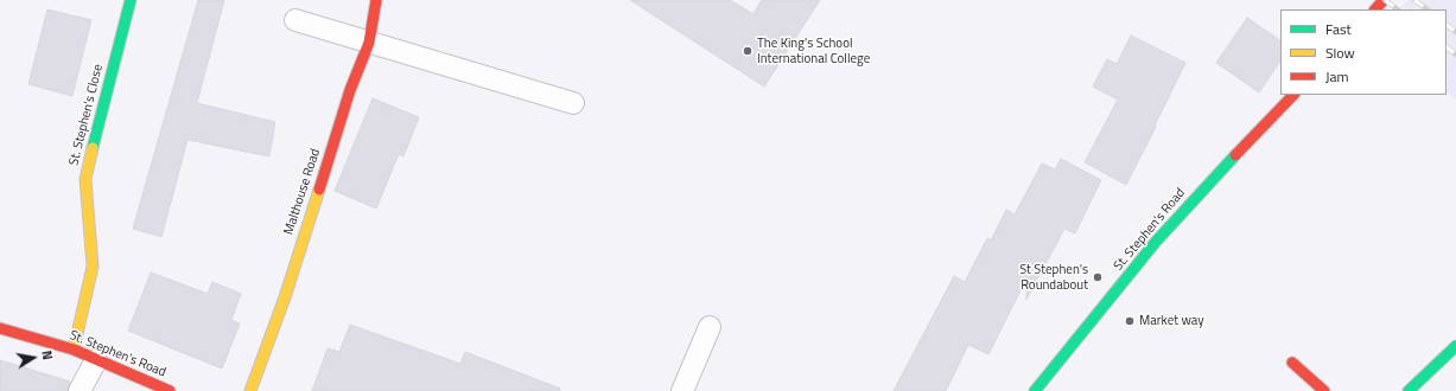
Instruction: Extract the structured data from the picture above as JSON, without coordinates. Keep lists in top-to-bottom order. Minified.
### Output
{"streets":{"street":["St. Stephen's Close","Malthouse Road","St. Stephen's Road"]},"crossings":[["St. Stephen's Close","St. Stephen's Road"]],"places":["The King's School International College","St Stephen's Roundabout","Market way"],"legend":["Fast","Slow","Jam"],"north":"right"}
